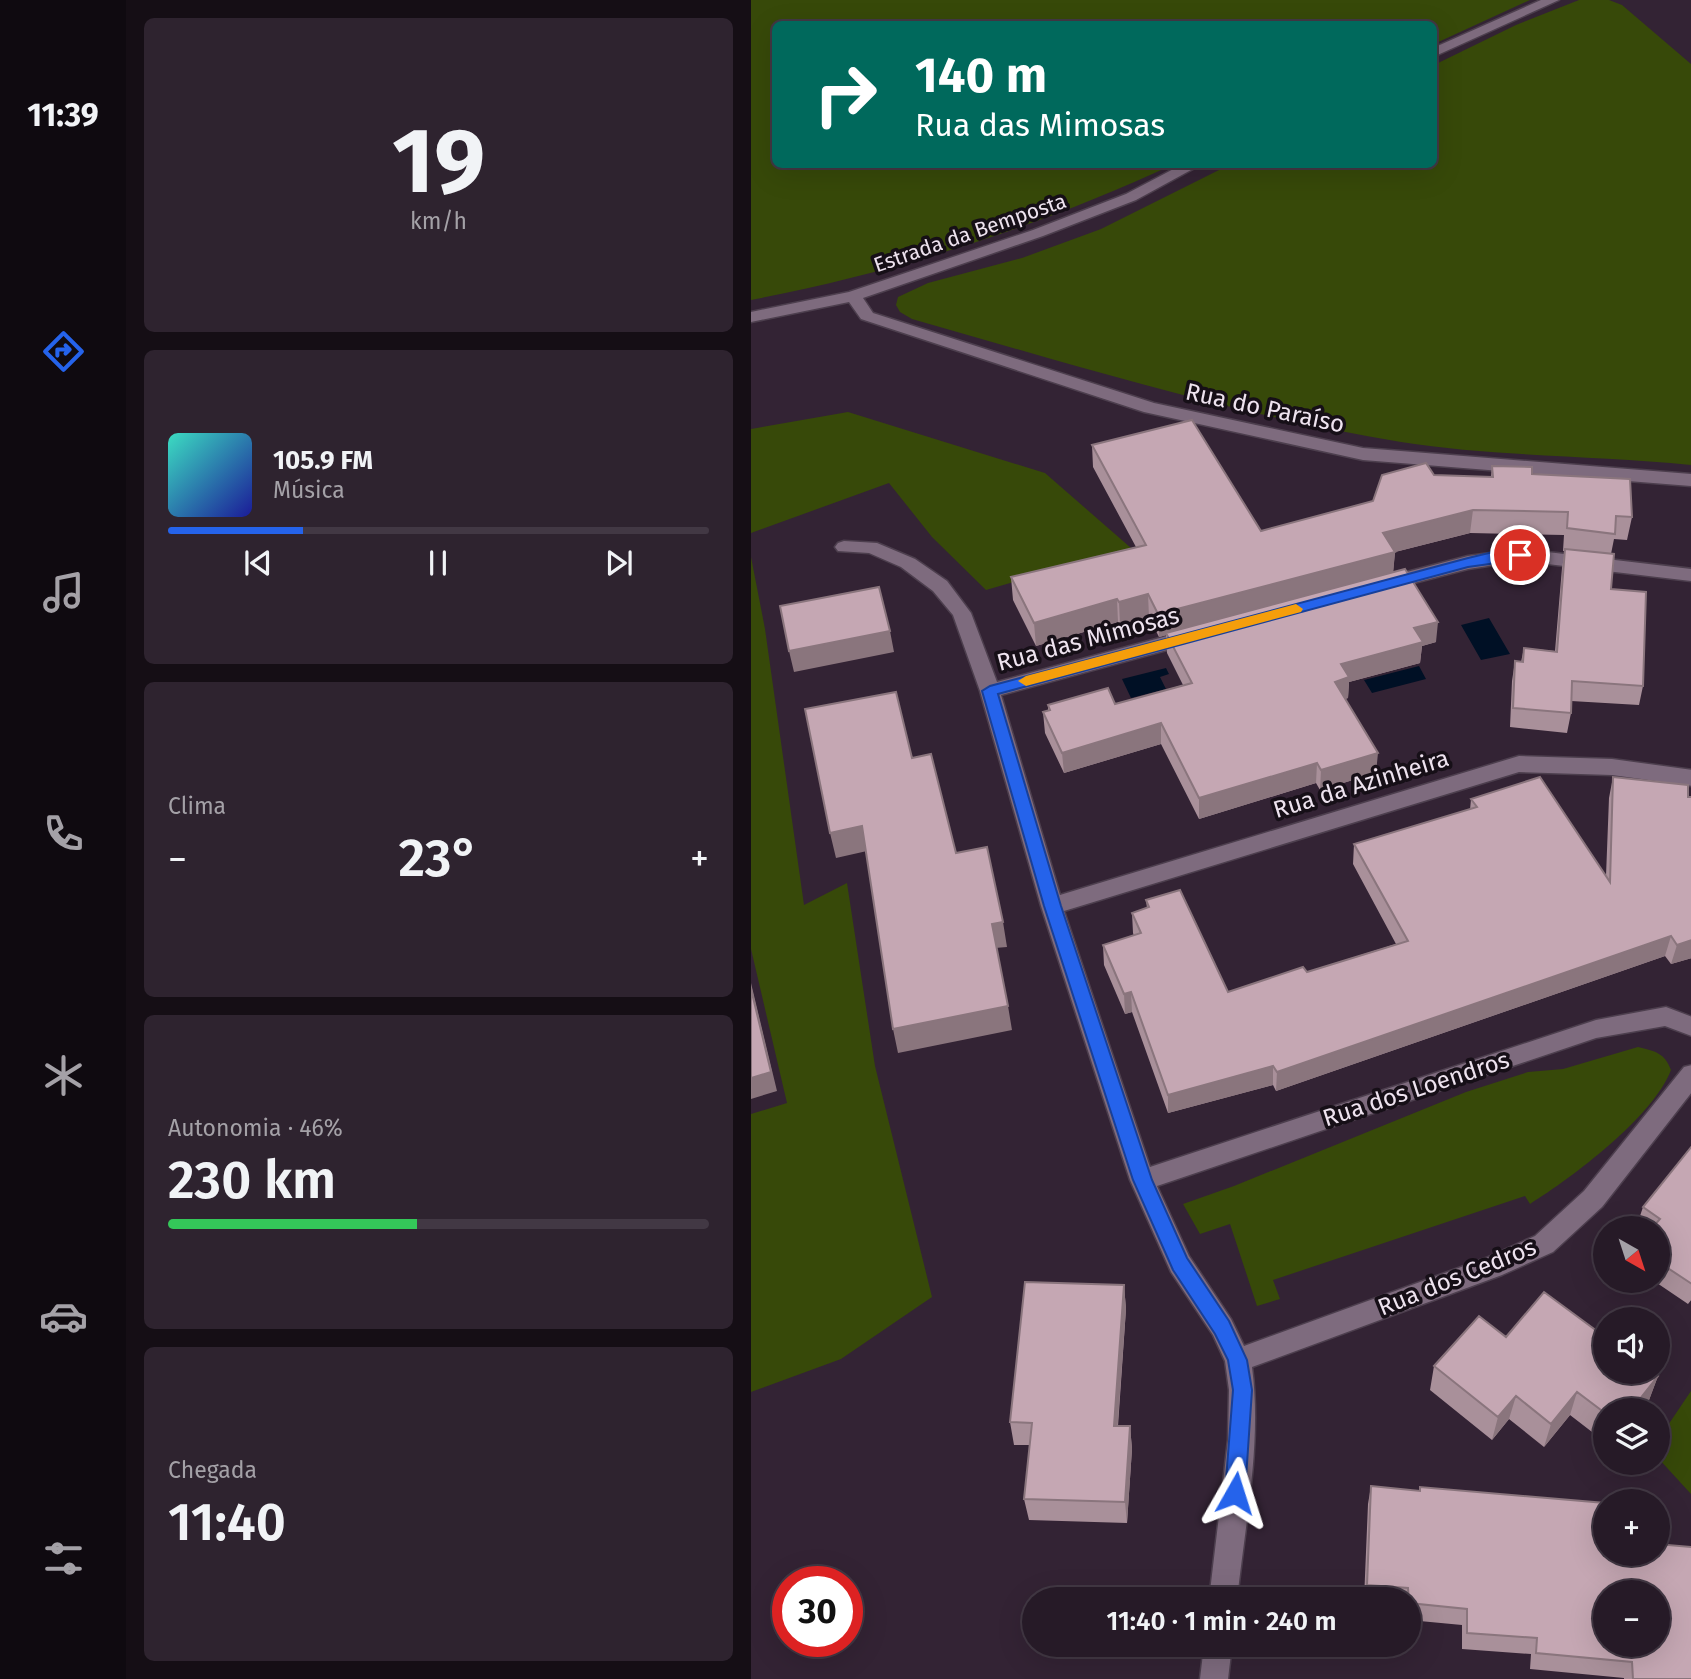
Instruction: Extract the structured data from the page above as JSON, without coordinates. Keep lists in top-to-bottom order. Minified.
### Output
{"streets":{"street":["Estrada da Bemposta","Rua do Paraíso","Rua das Mimosas","Rua da Azinheira","Rua dos Loendros","Rua dos Cedros"]},"crossings":[["Estrada da Bemposta","Rua do Paraíso"]],"north":"bottom right","page":{"tabs":"11:39","tile":[["19","km/h"],"Clima",["Autonomia · 46%","230 km"],["Chegada","11:40"]],"turn":["140 m","Rua das Mimosas"],"song":["105.9 FM","Música"],"heat":["−","23°","+"],"map_buttons":["+","−"],"limit":"30","trip":"11:40 · 1 min · 240 m"}}
